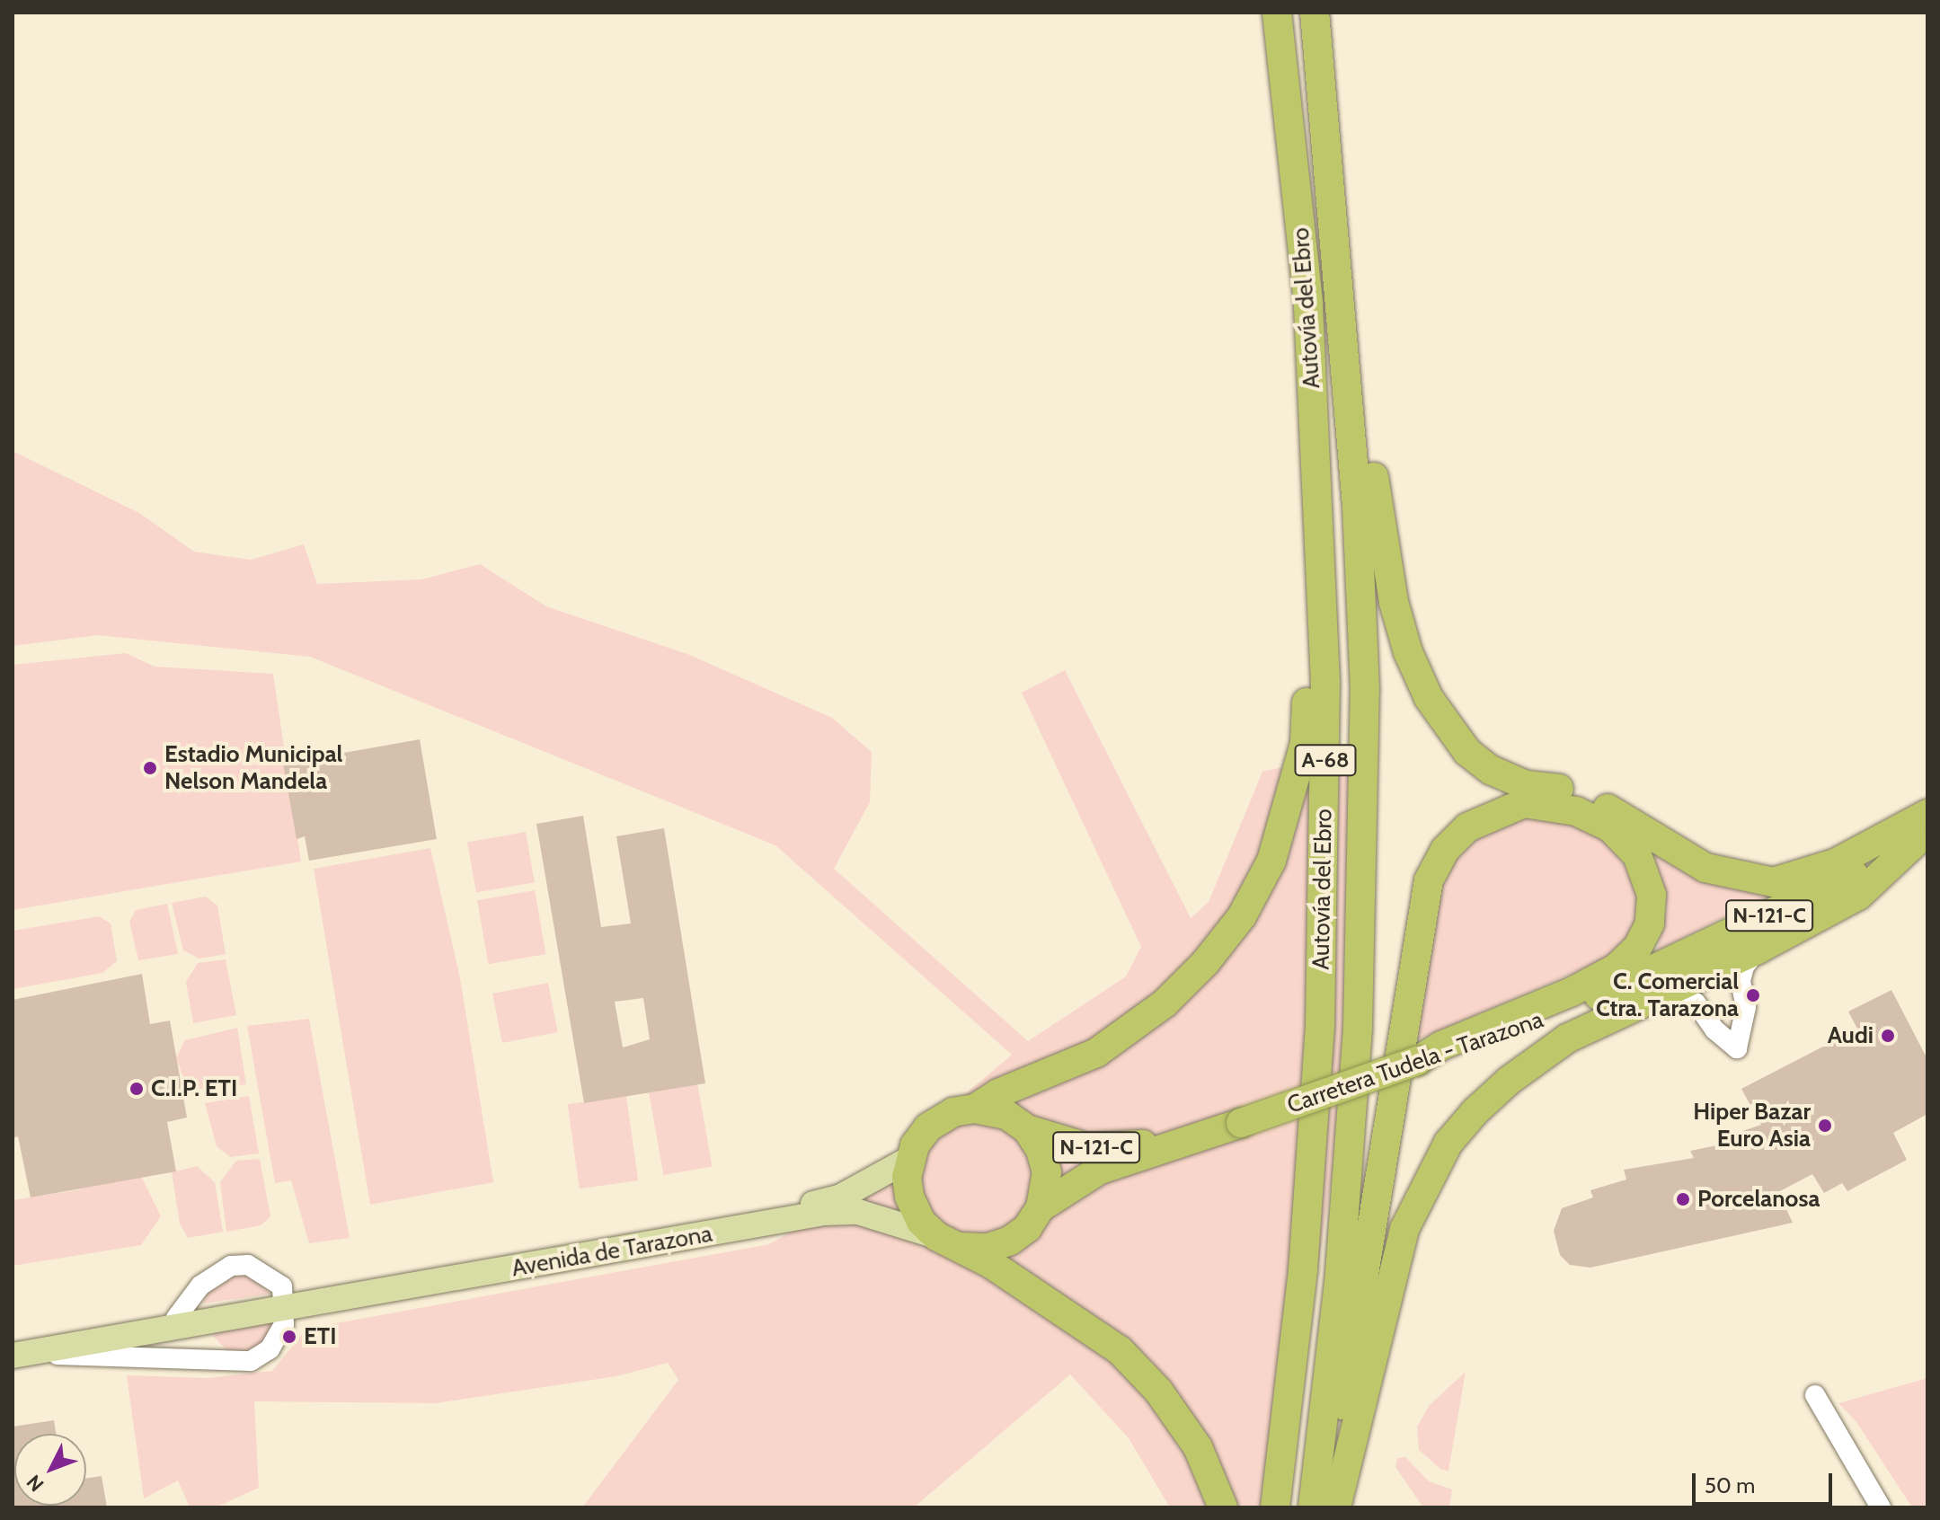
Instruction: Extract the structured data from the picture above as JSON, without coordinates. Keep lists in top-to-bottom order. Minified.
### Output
{"streets":{"highway":["Autovía del Ebro","A-68","N-121-C","Carretera Tudela - Tarazona"],"main road":["Avenida de Tarazona"]},"crossings":[["N-121-C","Carretera Tudela - Tarazona"],["N-121-C","Avenida de Tarazona"],["Carretera Tudela - Tarazona","Avenida de Tarazona"]],"places":["Estadio Municipal Nelson Mandela","C. Comercial Ctra. Tarazona","Audi","C.I.P. ETI","Hiper Bazar Euro Asia","Porcelanosa","ETI"],"scale_bar":"50 m","north":"bottom left"}
